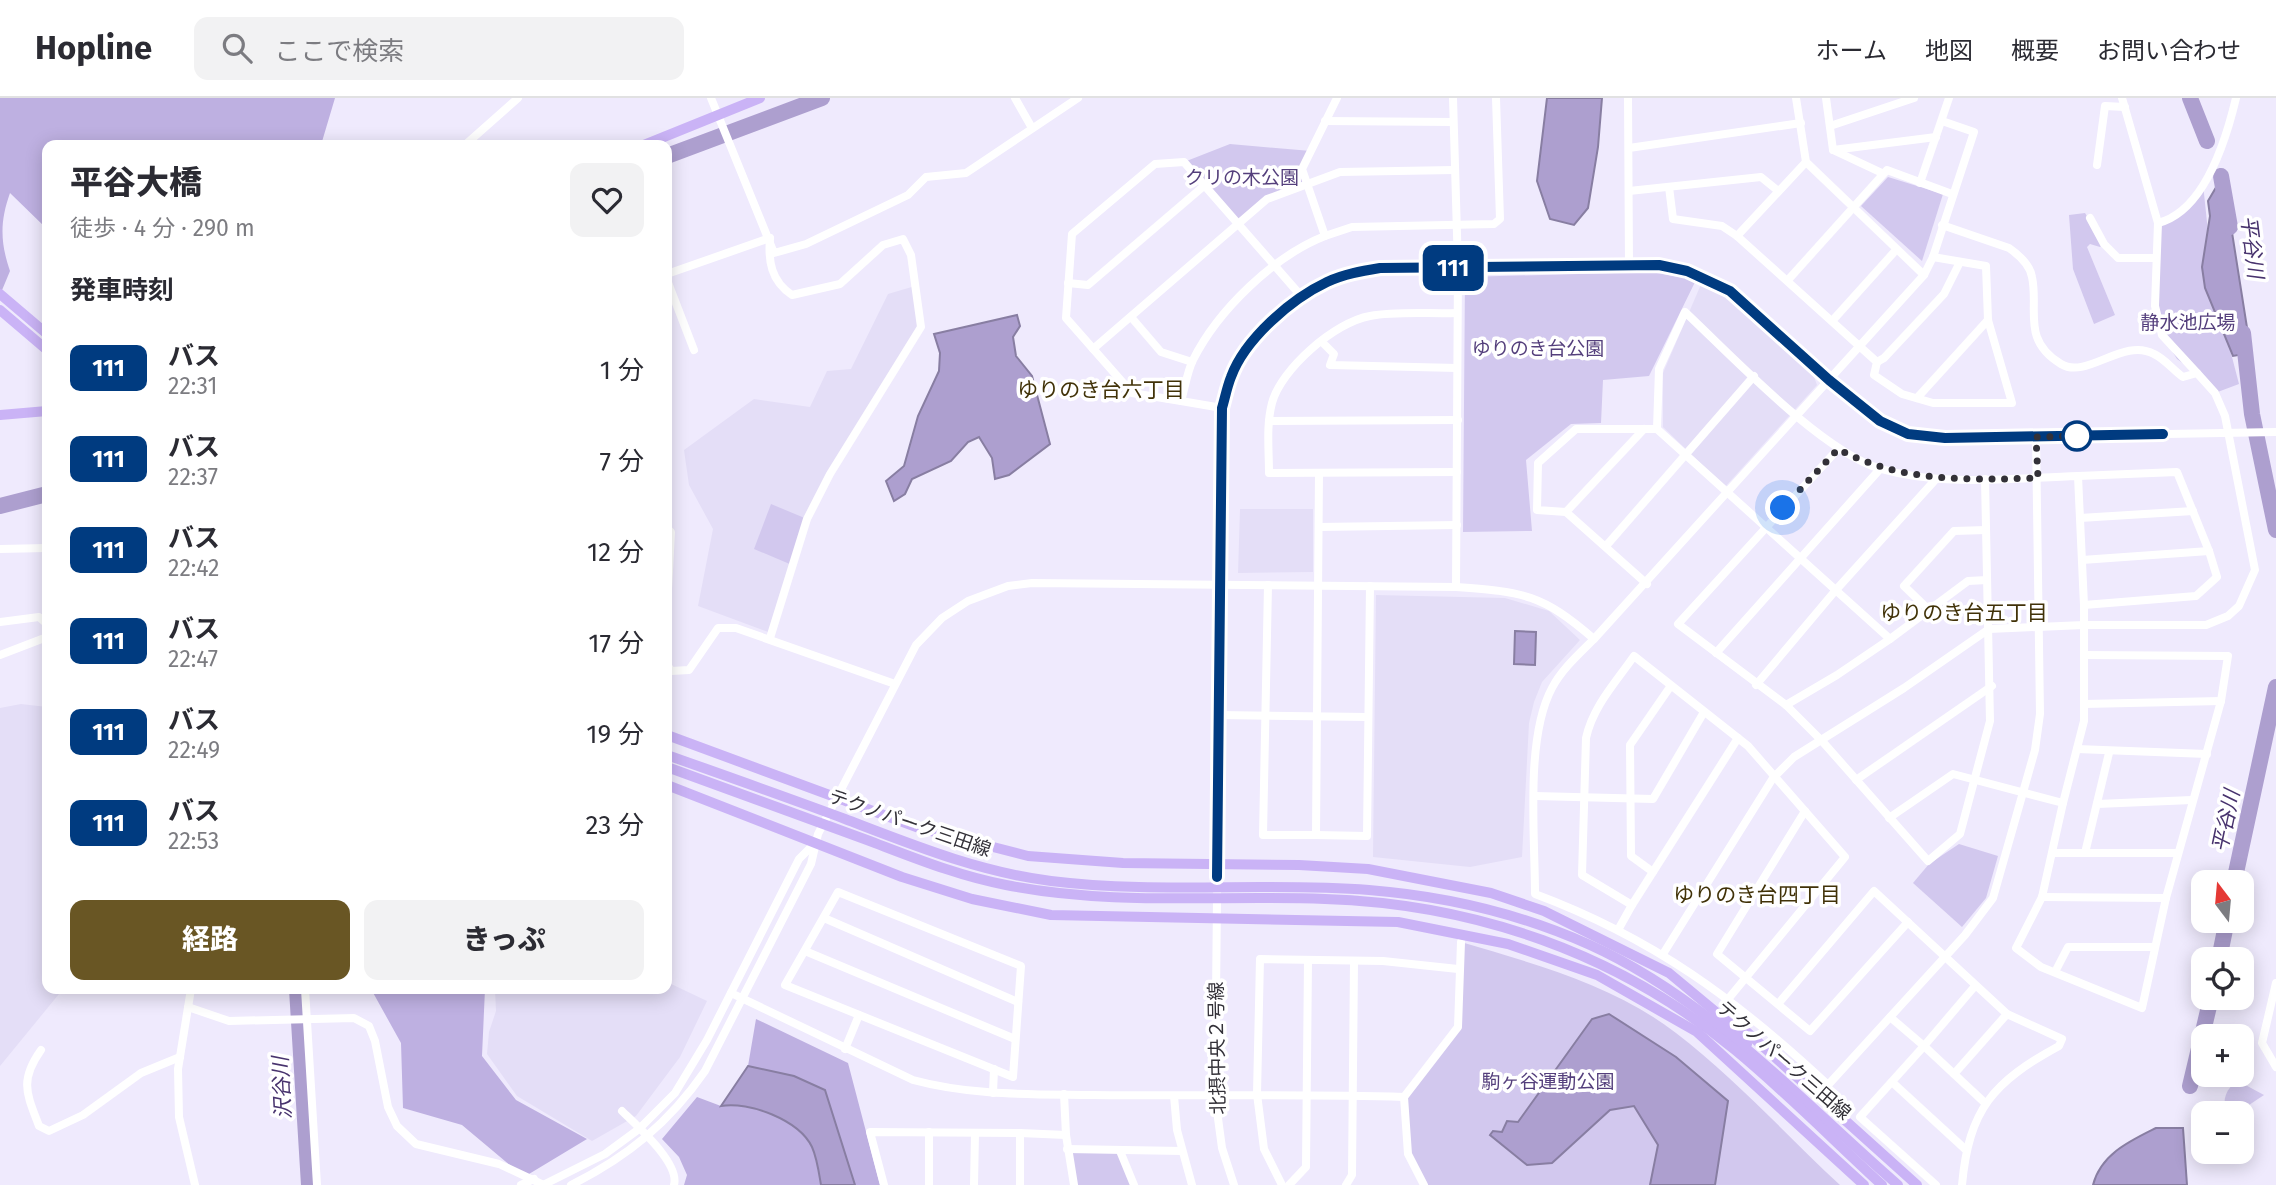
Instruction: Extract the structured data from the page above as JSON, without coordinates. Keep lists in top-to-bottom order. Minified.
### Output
{"streets":{"main road":["テクノパーク三田線"],"street":["北摂中央２号線"]},"districts":["ゆりのき台六丁目","ゆりのき台五丁目","ゆりのき台四丁目"],"water":["平谷川","沢谷川"],"parks":["クリの木公園","静水池広場","ゆりのき台公園","駒ヶ谷運動公園"],"lines":["bus line 111"],"north":"top","page":{"header":"Hopline","search":"ここで検索","nav":["ホーム","地図","概要","お問い合わせ"],"on_map":"111","heading":[["平谷大橋","徒歩 · 4 分 · 290 m"],"発車時刻"],"list":[{"mark":"111","name":"バス","note":"22:31","value":"1 分"},{"mark":"111","name":"バス","note":"22:37","value":"7 分"},{"mark":"111","name":"バス","note":"22:42","value":"12 分"},{"mark":"111","name":"バス","note":"22:47","value":"17 分"},{"mark":"111","name":"バス","note":"22:49","value":"19 分"},{"mark":"111","name":"バス","note":"22:53","value":"23 分"}],"map_buttons":["+","−"],"buttons":["経路","きっぷ"]}}
